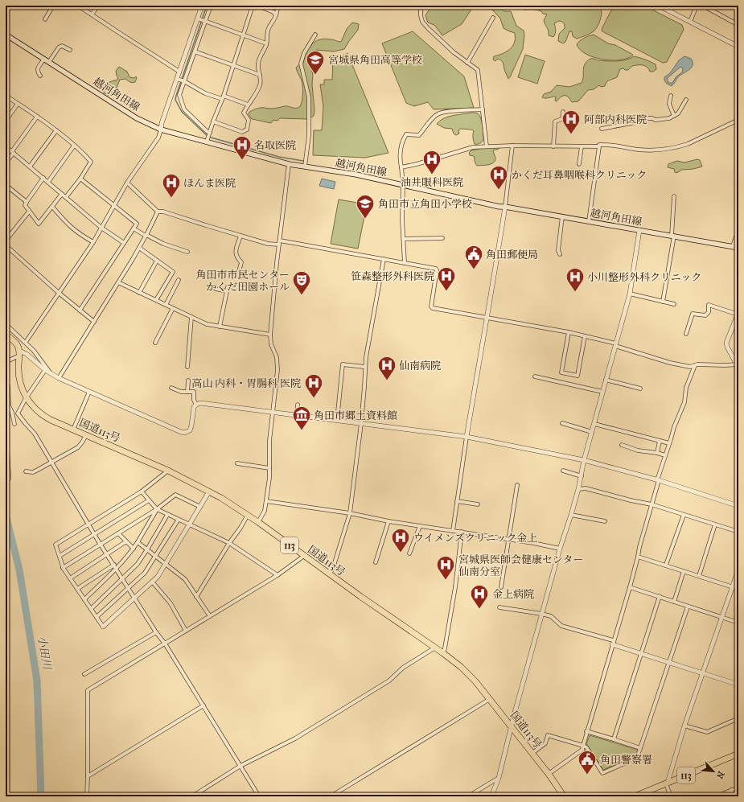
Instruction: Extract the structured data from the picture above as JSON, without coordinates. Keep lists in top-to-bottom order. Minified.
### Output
{"streets":{"highway":["国道113号","113"],"main road":["越河角田線"]},"water":["小田川"],"places":{"school or university":["宮城県角田高等学校","角田市立角田小学校"],"hospital":["阿部内科医院","名取医院","油井眼科医院","かくだ耳鼻咽喉科クリニック","ほんま医院","笹森整形外科医院","小川整形外科クリニック","仙南病院","高山 内科・胃腸科 医院","ウイメンズクリニック金上","宮城県医師会健康センター 仙南分室","金上病院"],"public building":["角田郵便局","角田警察署"],"theatre":["角田市市民センター かくだ田園ホール"],"museum":["角田市郷土資料館"]},"north":"bottom right"}
